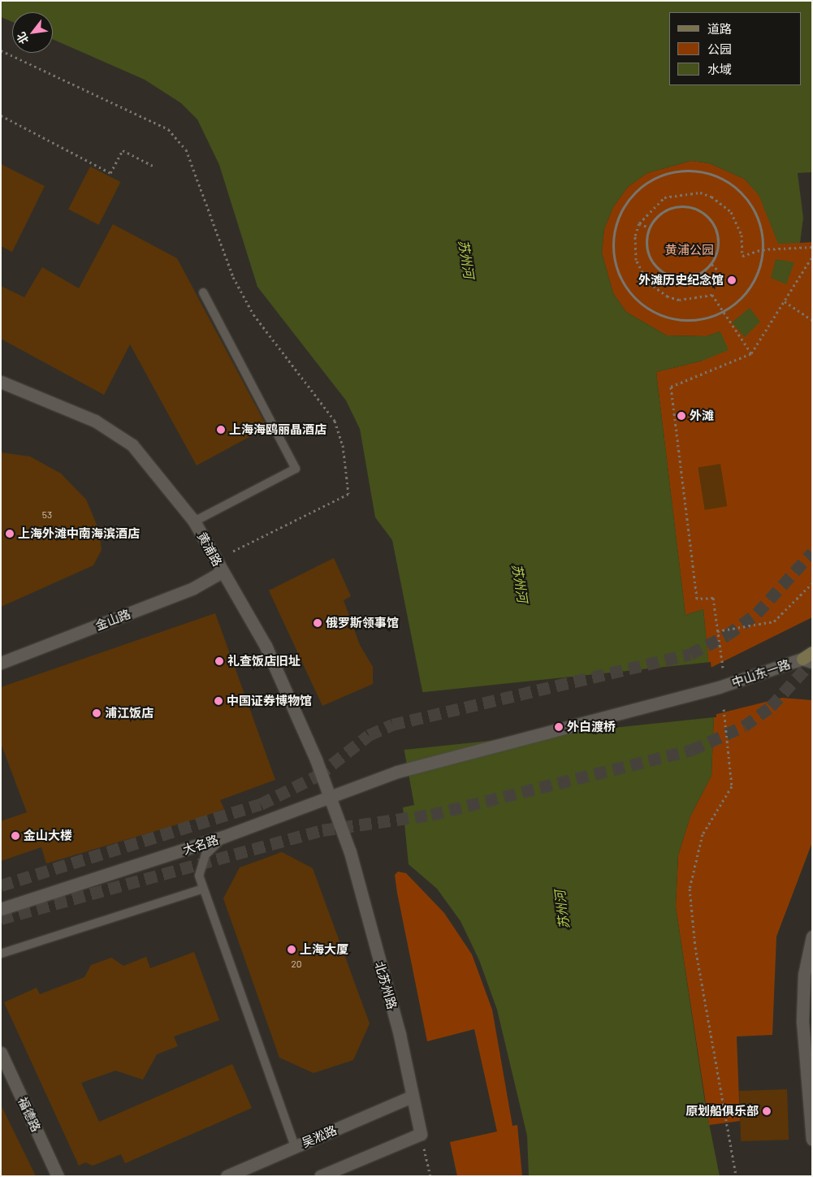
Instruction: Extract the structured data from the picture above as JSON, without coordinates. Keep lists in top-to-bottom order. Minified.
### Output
{"streets":{"street":["黄浦路","金山路","中山东一路","大名路","北苏州路","福德路","吴淞路"]},"crossings":[["黄浦路","金山路"],["黄浦路","大名路"],["黄浦路","北苏州路"],["中山东一路","大名路"],["大名路","北苏州路"],["北苏州路","吴淞路"]],"water":["苏州河"],"parks":["黄浦公园"],"places":["外滩历史纪念馆","外滩","上海海鸥丽晶酒店","上海外滩中南海滨酒店","俄罗斯领事馆","礼查饭店旧址","中国证券博物馆","浦江饭店","外白渡桥","金山大楼","上海大厦","原划船俱乐部"],"house_numbers":["53","20"],"legend":["道路","公园","水域"],"north":"bottom left"}
